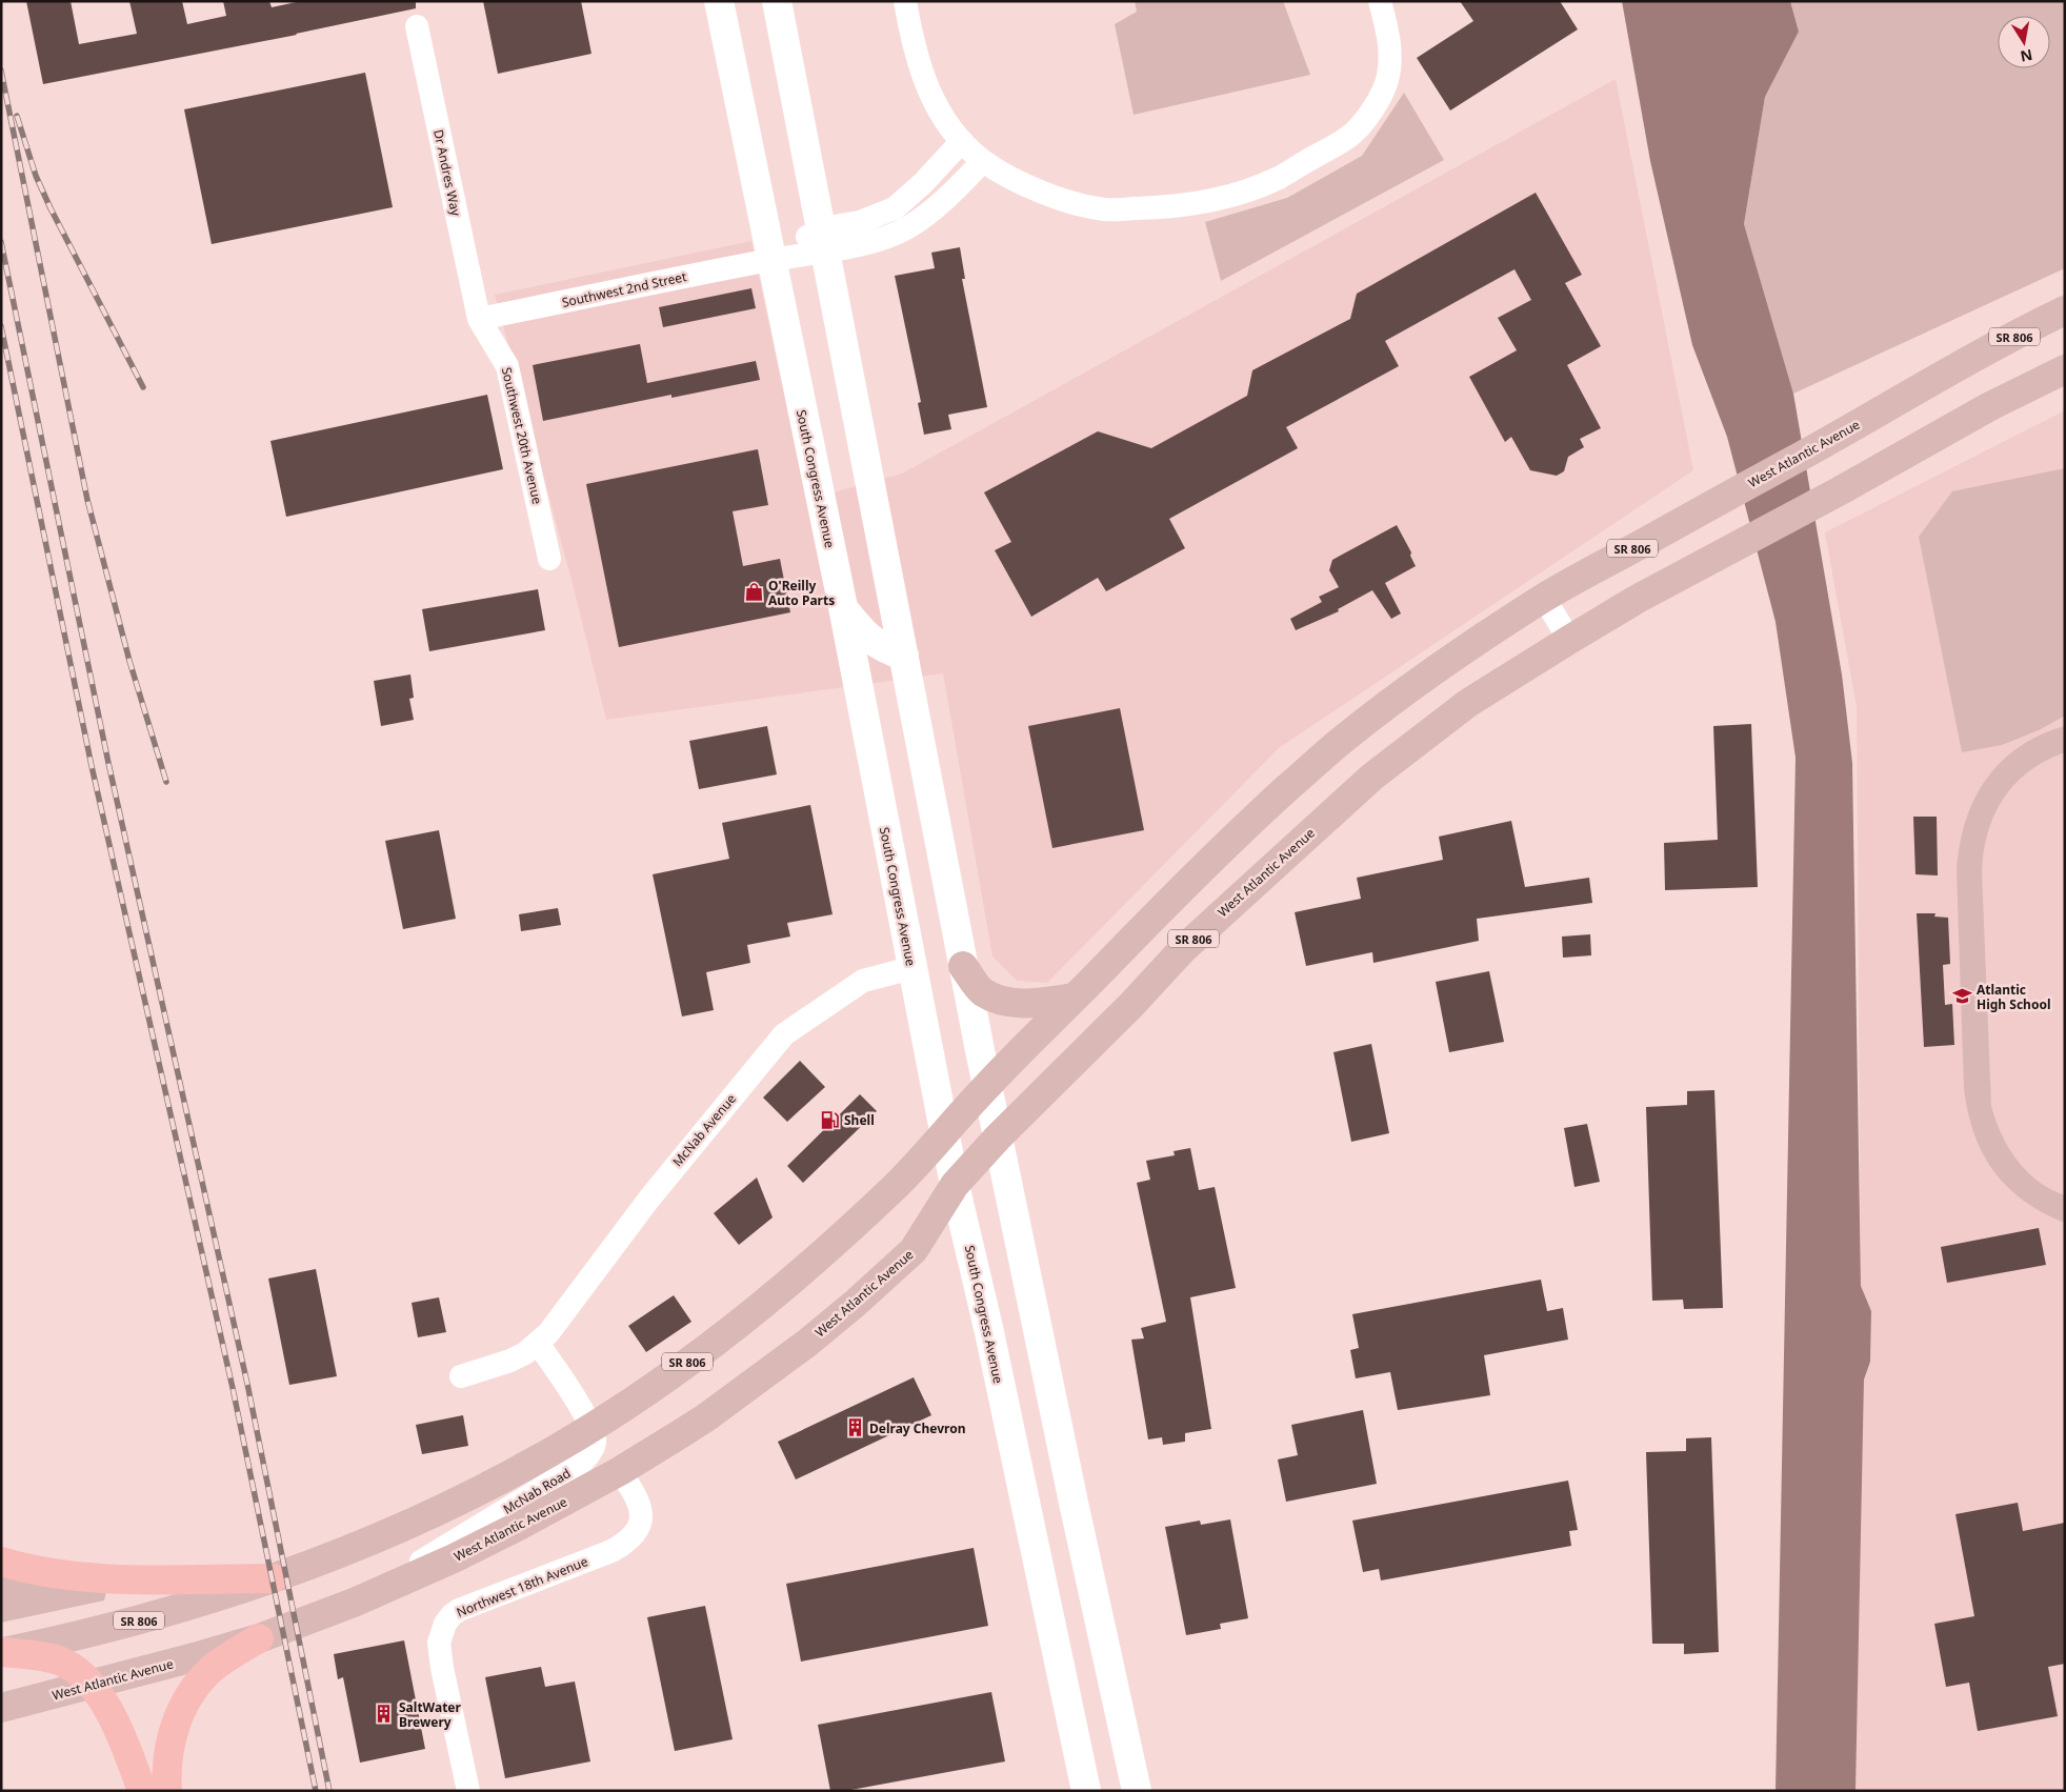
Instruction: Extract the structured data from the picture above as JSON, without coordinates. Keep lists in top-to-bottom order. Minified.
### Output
{"streets":{"main road":["SR 806","West Atlantic Avenue","South Congress Avenue"],"street":["Dr Andres Way","Southwest 2nd Street","Southwest 20th Avenue","McNab Avenue","McNab Road","Northwest 18th Avenue"]},"crossings":[["Dr Andres Way","Southwest 2nd Street"],["Dr Andres Way","Southwest 20th Avenue"],["Southwest 2nd Street","Southwest 20th Avenue"],["Southwest 2nd Street","South Congress Avenue"],["West Atlantic Avenue","South Congress Avenue"],["West Atlantic Avenue","McNab Road"],["West Atlantic Avenue","Northwest 18th Avenue"],["South Congress Avenue","McNab Avenue"]],"places":{"shop":["O'Reilly Auto Parts"],"school or university":["Atlantic High School"],"fuel station":["Shell"],"building":["Delray Chevron","SaltWater Brewery"]},"north":"bottom"}
